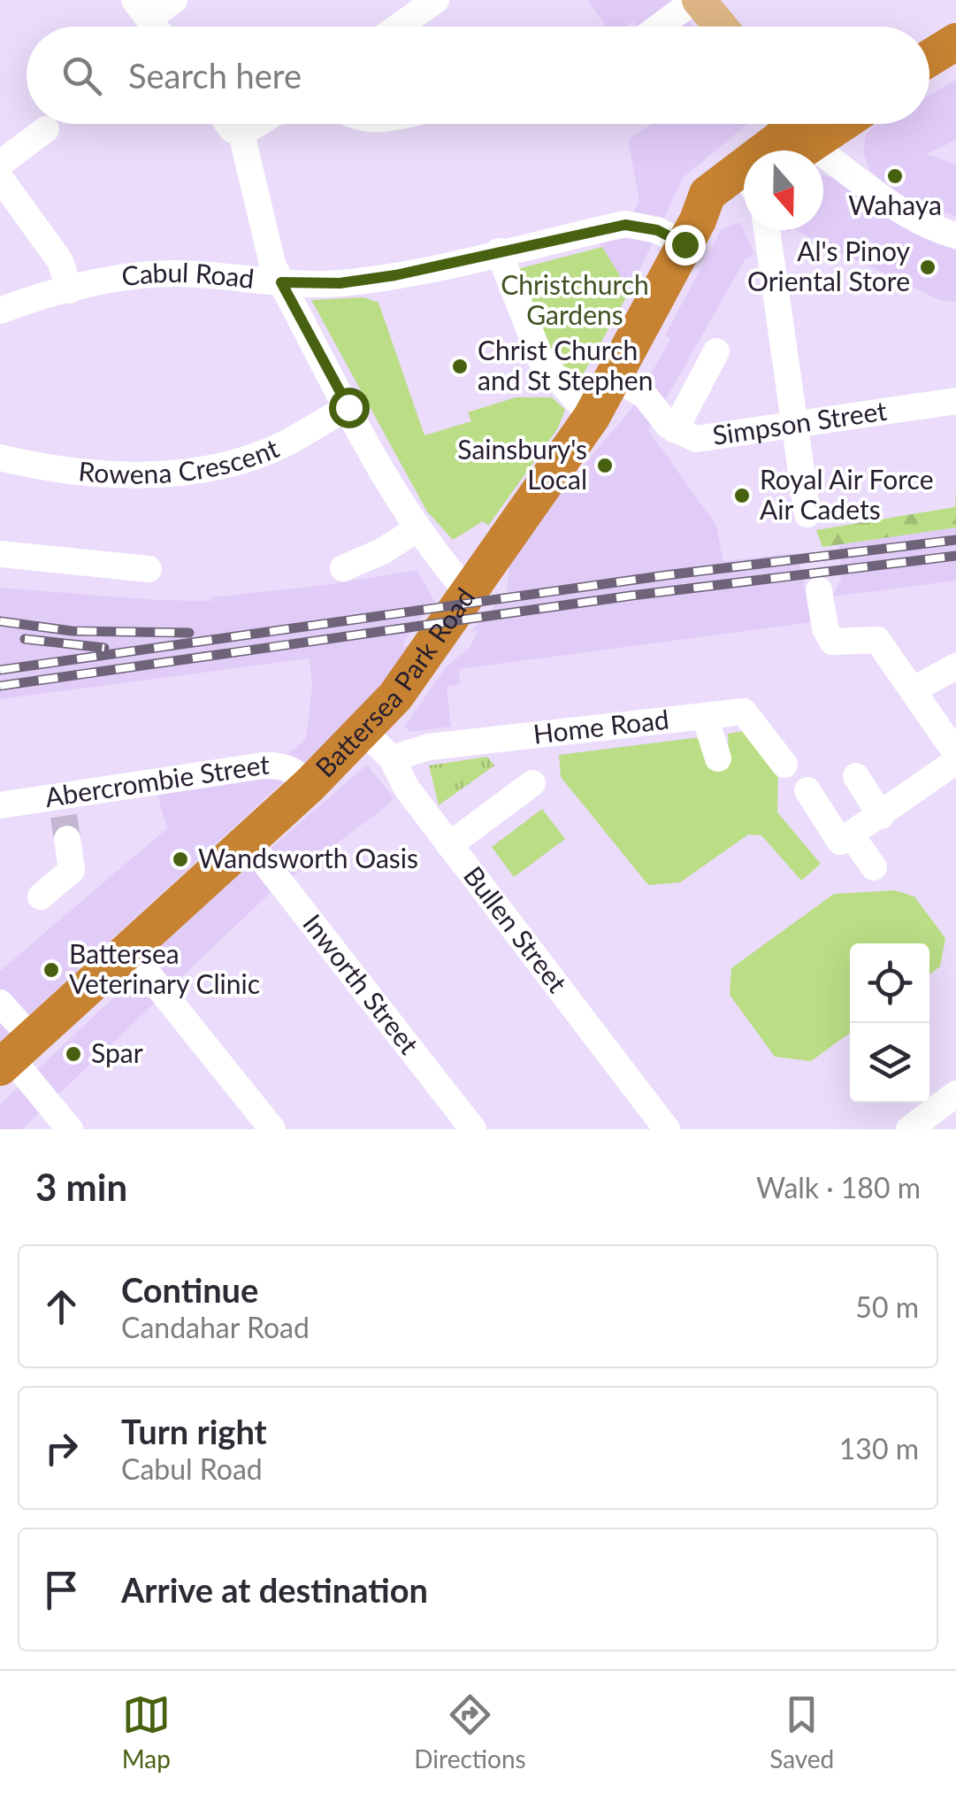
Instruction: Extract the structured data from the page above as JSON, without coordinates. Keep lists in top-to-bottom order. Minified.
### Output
{"streets":{"highway":["Battersea Park Road"],"street":["Cabul Road","Simpson Street","Rowena Crescent","Home Road","Abercrombie Street","Bullen Street","Inworth Street"]},"crossings":[["Cabul Road","Battersea Park Road"],["Simpson Street","Battersea Park Road"],["Battersea Park Road","Abercrombie Street"],["Battersea Park Road","Bullen Street"],["Battersea Park Road","Inworth Street"],["Home Road","Bullen Street"]],"parks":["Christchurch Gardens"],"places":["Wahaya","Al's Pinoy Oriental Store","Christ Church and St Stephen","Sainsbury's Local","Royal Air Force Air Cadets","Wandsworth Oasis","Battersea Veterinary Clinic","Spar"],"north":"bottom","page":{"search":"Search here","heading":["3 min","Walk · 180 m"],"list":[["Continue","Candahar Road","50 m"],["Turn right","Cabul Road","130 m"],"Arrive at destination"],"nav":["Map","Directions","Saved"]}}
